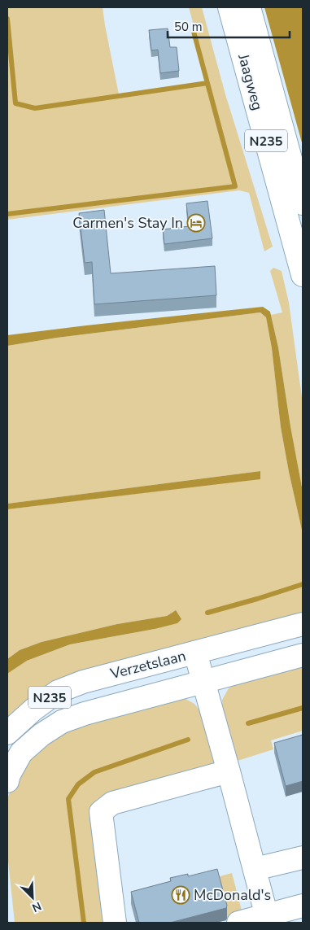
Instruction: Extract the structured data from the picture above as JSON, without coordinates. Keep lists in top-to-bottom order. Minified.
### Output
{"streets":{"main road":["Jaagweg","N235","Verzetslaan"]},"places":{"hotel":["Carmen's Stay In"],"restaurant":["McDonald's"]},"scale_bar":"50 m","north":"bottom right"}
